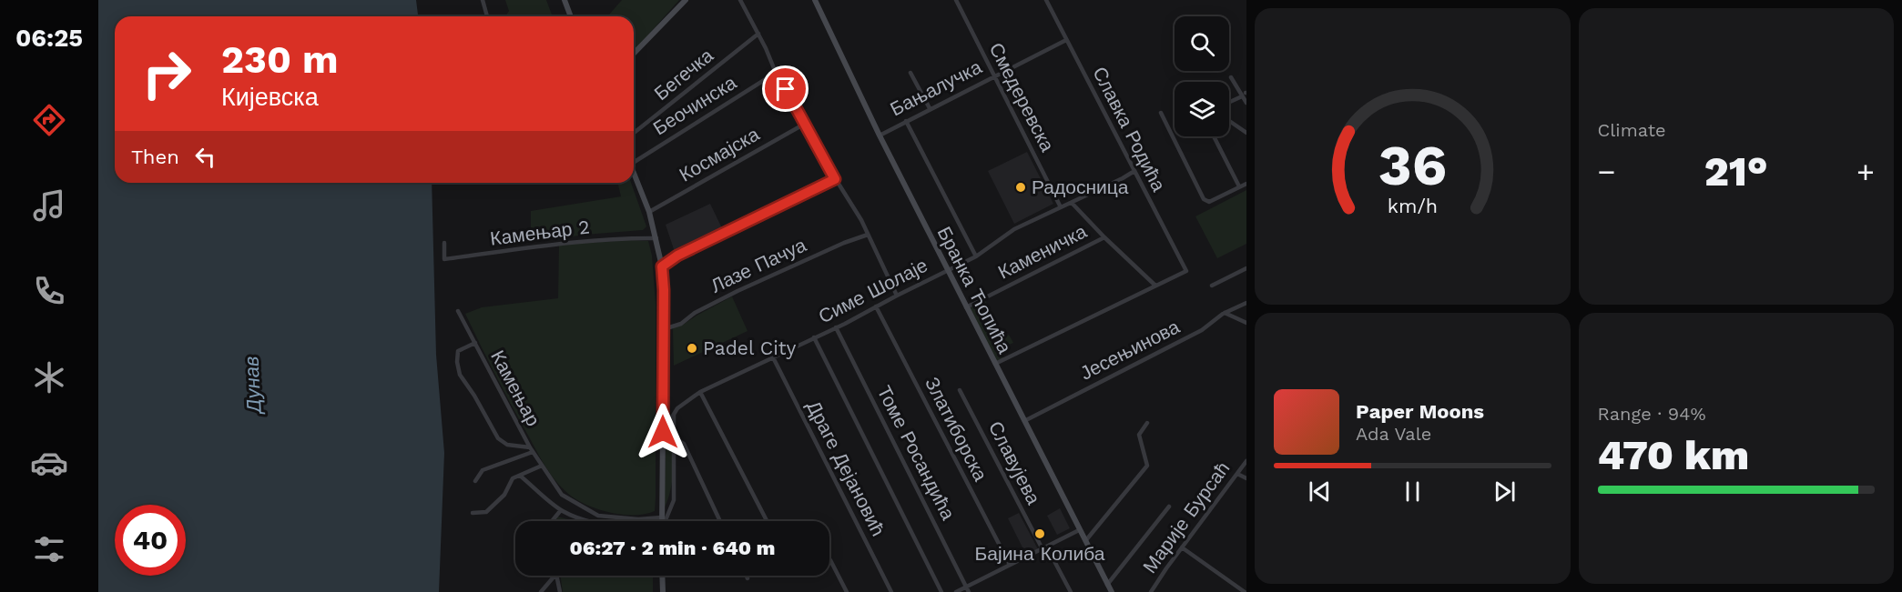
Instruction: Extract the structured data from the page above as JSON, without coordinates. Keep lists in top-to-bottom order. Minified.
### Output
{"streets":{"street":["Бегечка","Бањалучка","Смедеревска","Беочинска","Славка Родића","Космајска","Камењар 2","Каменичка","Лазе Пачуа","Бранка Ћопића","Симе Шолаје","Јесењинова","Камењар","Златиборска","Томе Росандића","Славујева","Драге Дејановић","Марије Бурсаћ"]},"crossings":[["Бањалучка","Смедеревска"],["Бањалучка","Славка Родића"],["Бањалучка","Бранка Ћопића"],["Смедеревска","Симе Шолаје"],["Славка Родића","Симе Шолаје"],["Каменичка","Бранка Ћопића"],["Бранка Ћопића","Симе Шолаје"],["Бранка Ћопића","Јесењинова"],["Симе Шолаје","Златиборска"],["Симе Шолаје","Томе Росандића"],["Симе Шолаје","Драге Дејановић"]],"water":["Дунав"],"places":["Радосница","Padel City","Бајина Колиба"],"page":{"tabs":"06:25","tile":["Climate",["Range · 94%","470 km"]],"turn":["230 m","Кијевска"],"then":"Then","heat":["−","21°","+"],"song":["Paper Moons","Ada Vale"],"limit":"40","trip":"06:27 · 2 min · 640 m","gauge":["36","km/h"]}}
